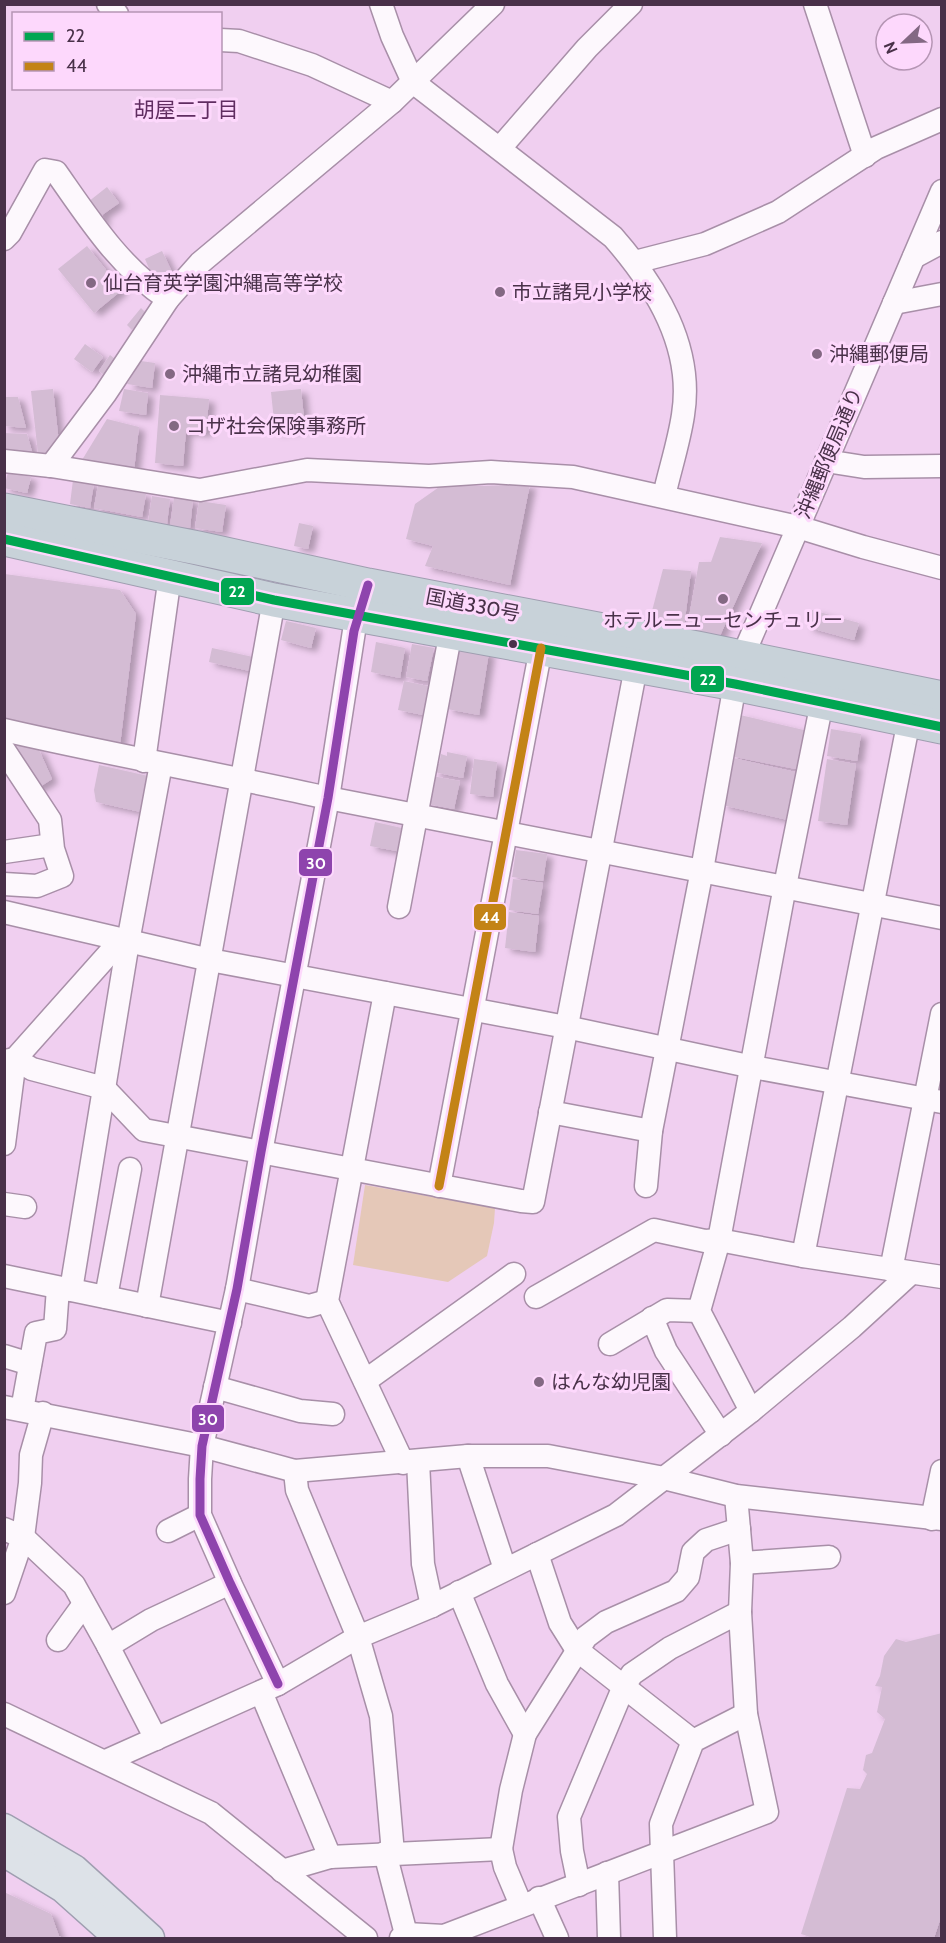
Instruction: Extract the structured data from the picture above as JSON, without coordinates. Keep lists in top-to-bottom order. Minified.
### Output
{"streets":{"highway":["国道330号"],"street":["沖縄郵便局通り"]},"crossings":[["沖縄郵便局通り","国道330号"]],"districts":["胡屋二丁目"],"places":["仙台育英学園沖縄高等学校","市立諸見小学校","沖縄郵便局","沖縄市立諸見幼稚園","コザ社会保険事務所","ホテルニューセンチュリー","はんな幼児園"],"lines":["transit line 22","transit line 30","transit line 44"],"legend":["22","44"],"north":"bottom left"}
